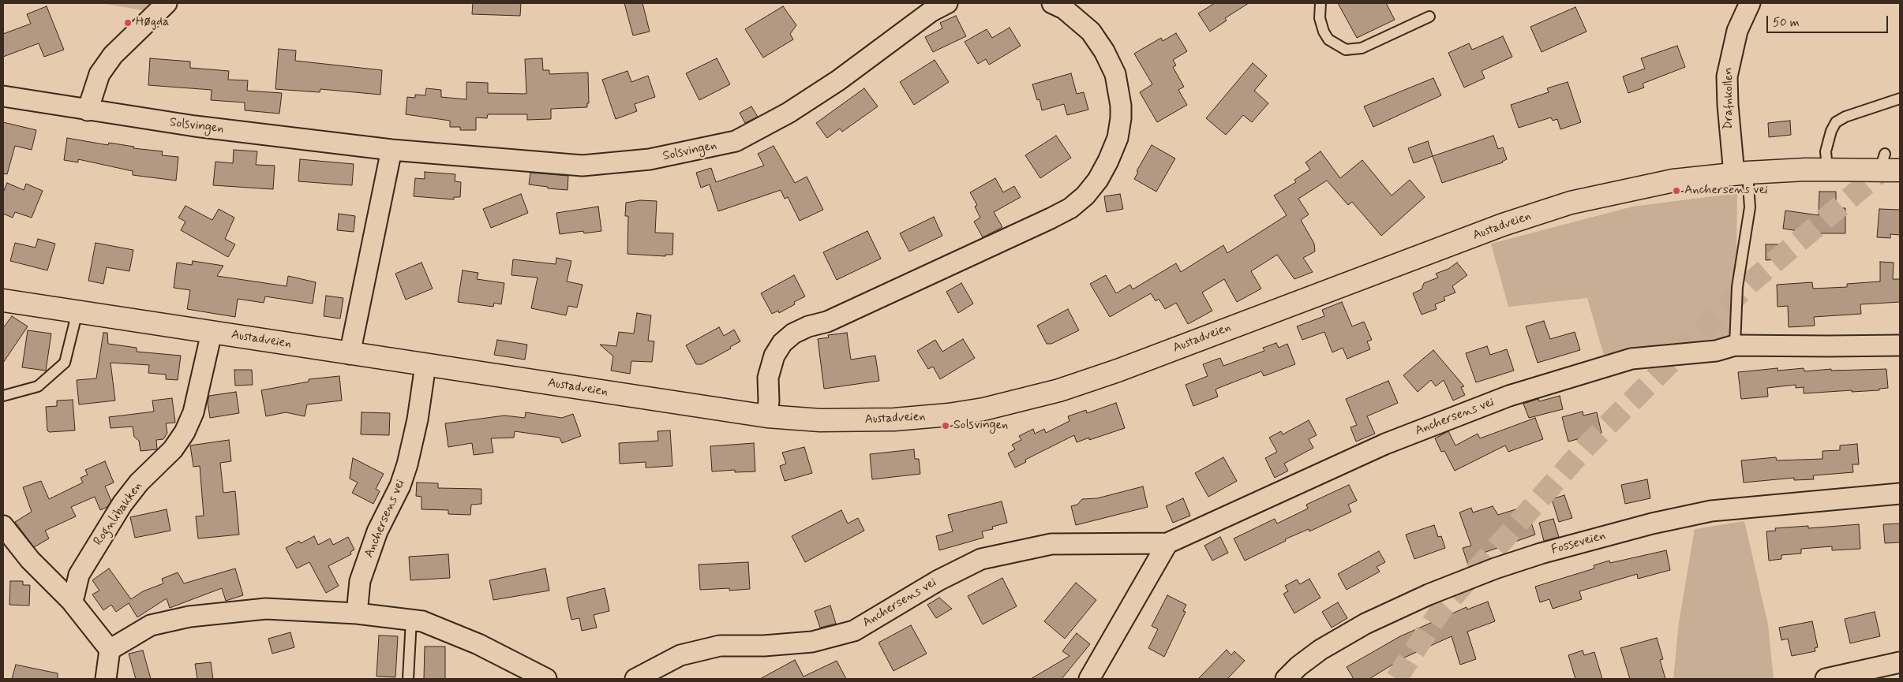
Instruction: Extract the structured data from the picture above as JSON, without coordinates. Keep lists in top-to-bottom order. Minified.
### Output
{"streets":{"main road":["Austadveien"],"street":["Drafnkollen","Solsvingen","Anchersens vei","Rognlibakken","Fosseveien"]},"crossings":[["Drafnkollen","Austadveien"],["Austadveien","Anchersens vei"],["Austadveien","Rognlibakken"]],"places":["Høgda","Anchersens vei","Solsvingen"],"scale_bar":"50 m"}
